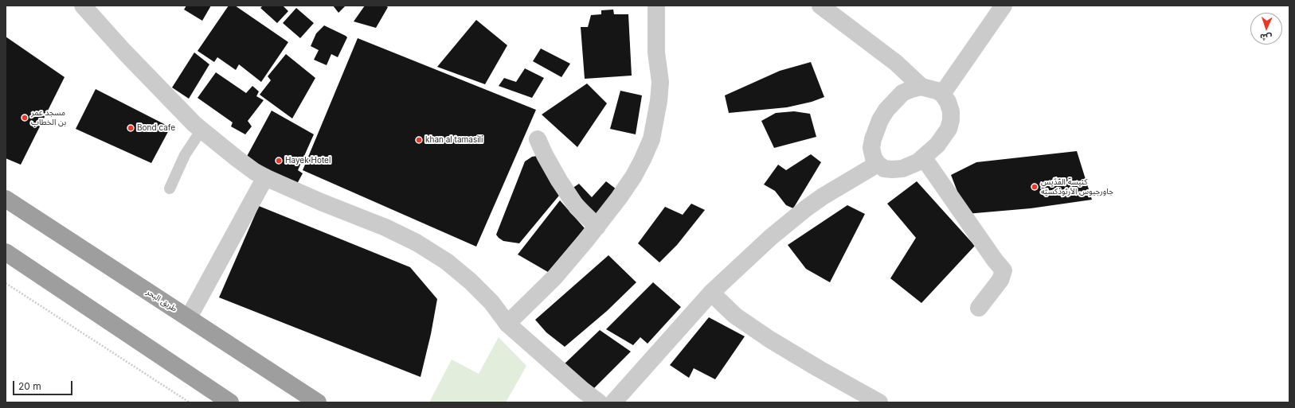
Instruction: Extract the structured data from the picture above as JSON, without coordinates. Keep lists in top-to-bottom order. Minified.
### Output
{"streets":{"highway":["طريق البحر"]},"places":["مسجد عمر بن الخطاب","Bond cafe","khan al tamasili","Hayek Hotel","كنيسة القدّيس جاورجيوس الأرثوذكسيّة"],"scale_bar":"20 m","north":"bottom"}
